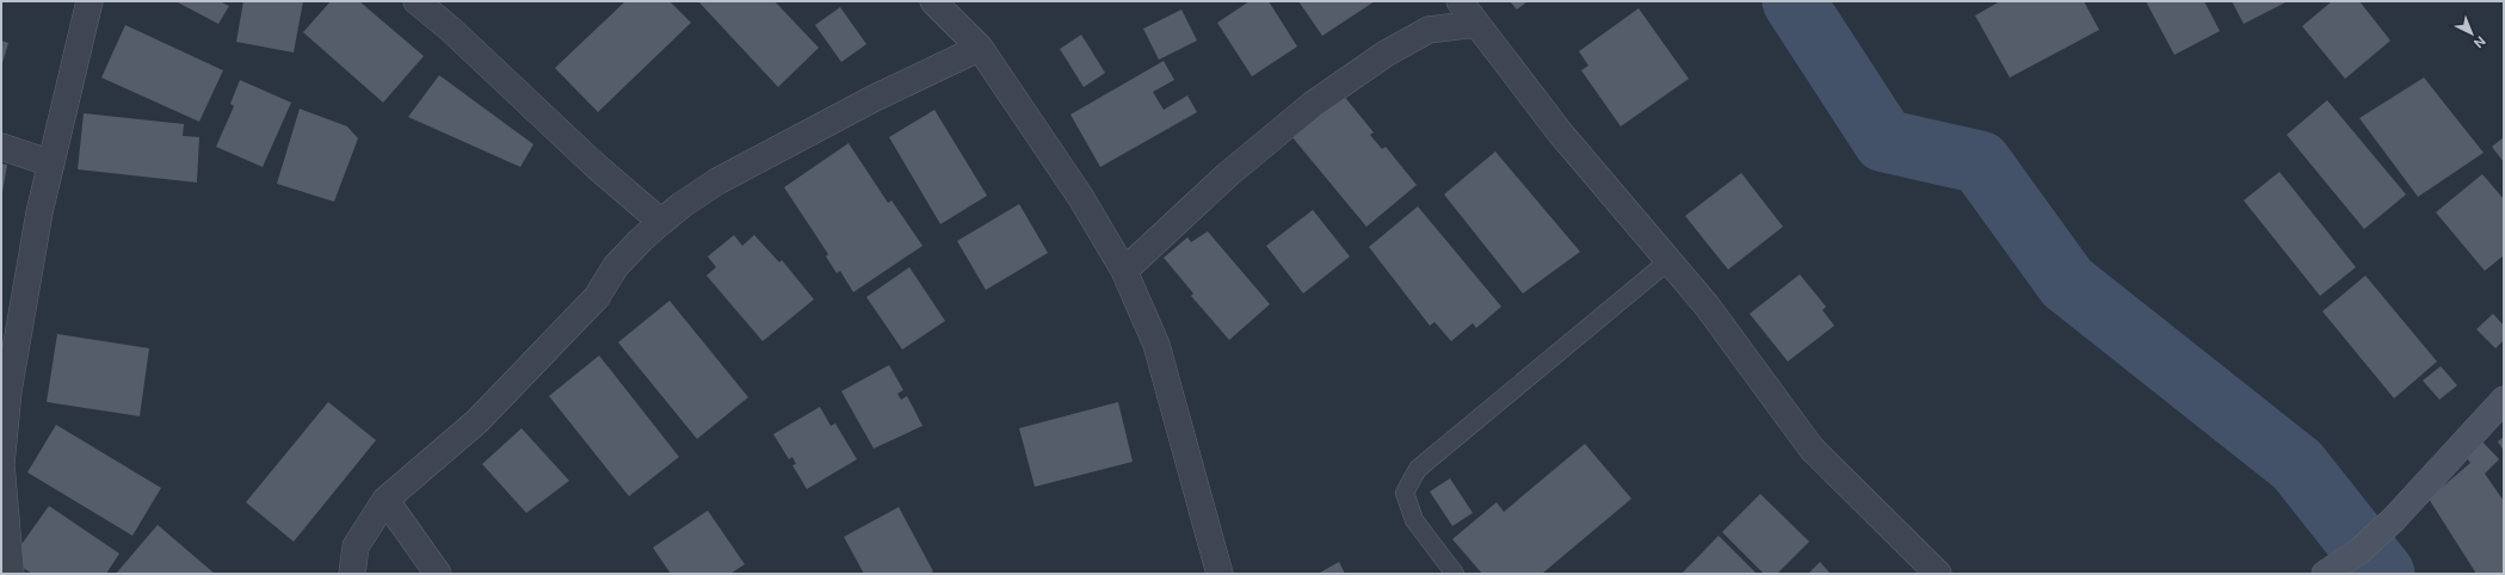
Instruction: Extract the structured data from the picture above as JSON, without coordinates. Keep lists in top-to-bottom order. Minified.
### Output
{"north":"bottom right"}
